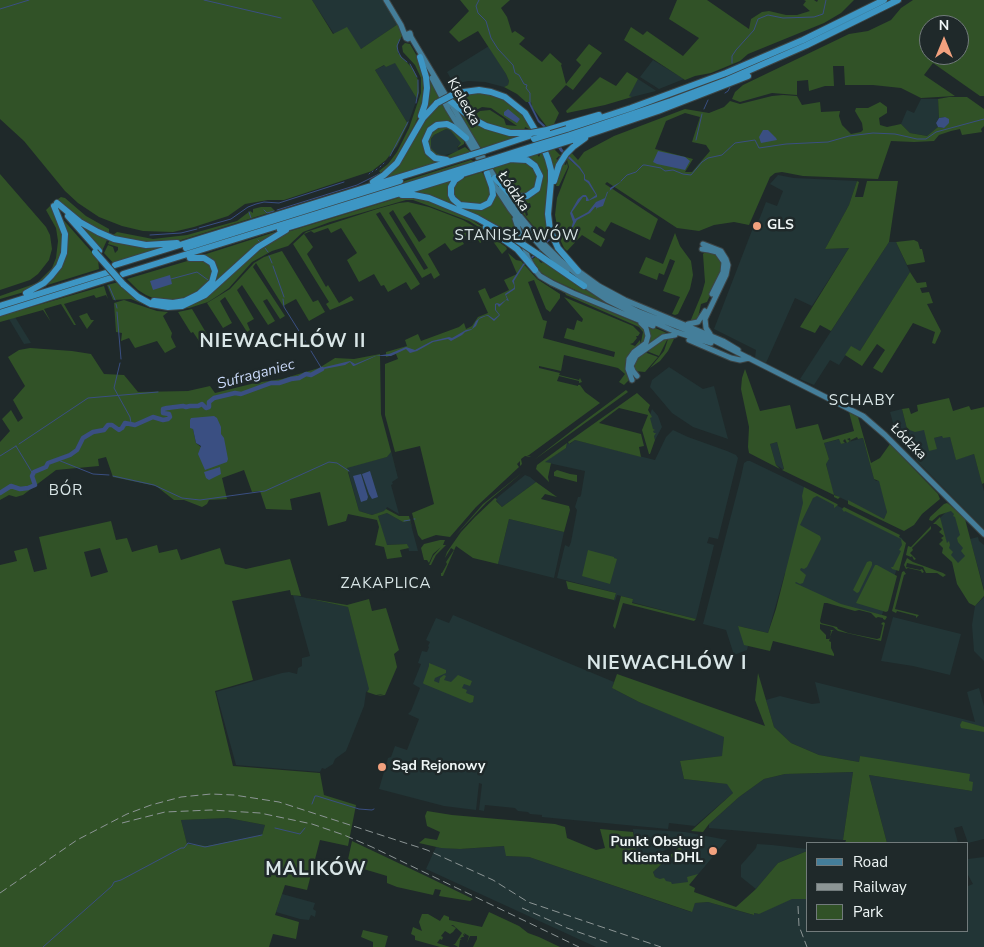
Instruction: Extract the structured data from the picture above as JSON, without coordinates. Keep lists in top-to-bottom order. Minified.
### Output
{"streets":{"main road":["Kielecka","Łódzka"]},"crossings":[["Kielecka","Łódzka"]],"districts":["STANISŁAWÓW","NIEWACHLÓW II","SCHABY","BÓR","ZAKAPLICA","NIEWACHLÓW I","MALIKÓW"],"water":["Sufraganiec"],"places":["GLS","Sąd Rejonowy","Punkt Obsługi Klienta DHL"],"legend":["Road","Railway","Park"],"north":"top"}
